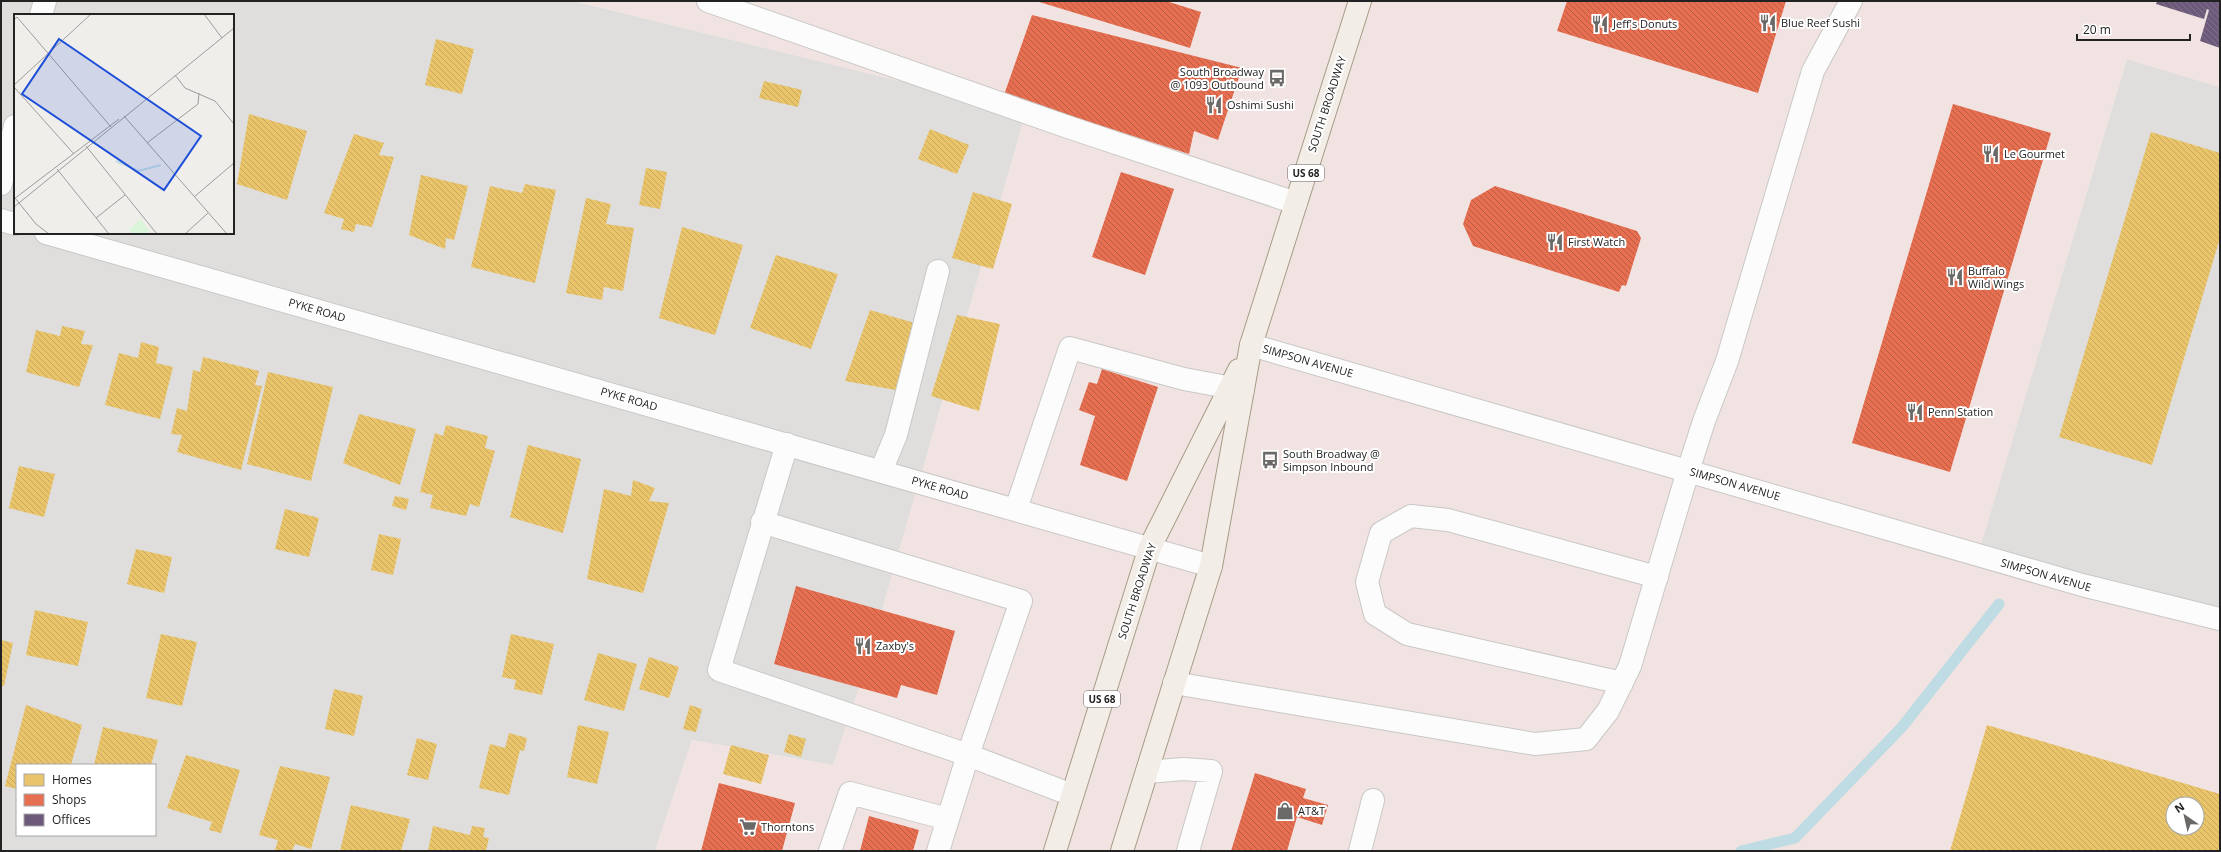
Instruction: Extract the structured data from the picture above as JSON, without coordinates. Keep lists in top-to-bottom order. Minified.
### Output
{"streets":{"main road":["SOUTH BROADWAY","US 68"],"street":["PYKE ROAD","SIMPSON AVENUE"]},"crossings":[["SOUTH BROADWAY","PYKE ROAD"],["SOUTH BROADWAY","SIMPSON AVENUE"]],"places":{"restaurant":["Blue Reef Sushi","Jeff's Donuts","Oshimi Sushi","Le Gourmet","First Watch","Buffalo Wild Wings","Penn Station","Zaxby's"],"bus stop":["South Broadway @ 1093 Outbound","South Broadway @ Simpson Inbound"],"shop":["AT&T"],"supermarket":["Thorntons"]},"legend":["Homes","Shops","Offices"],"scale_bar":"20 m","north":"top left"}
